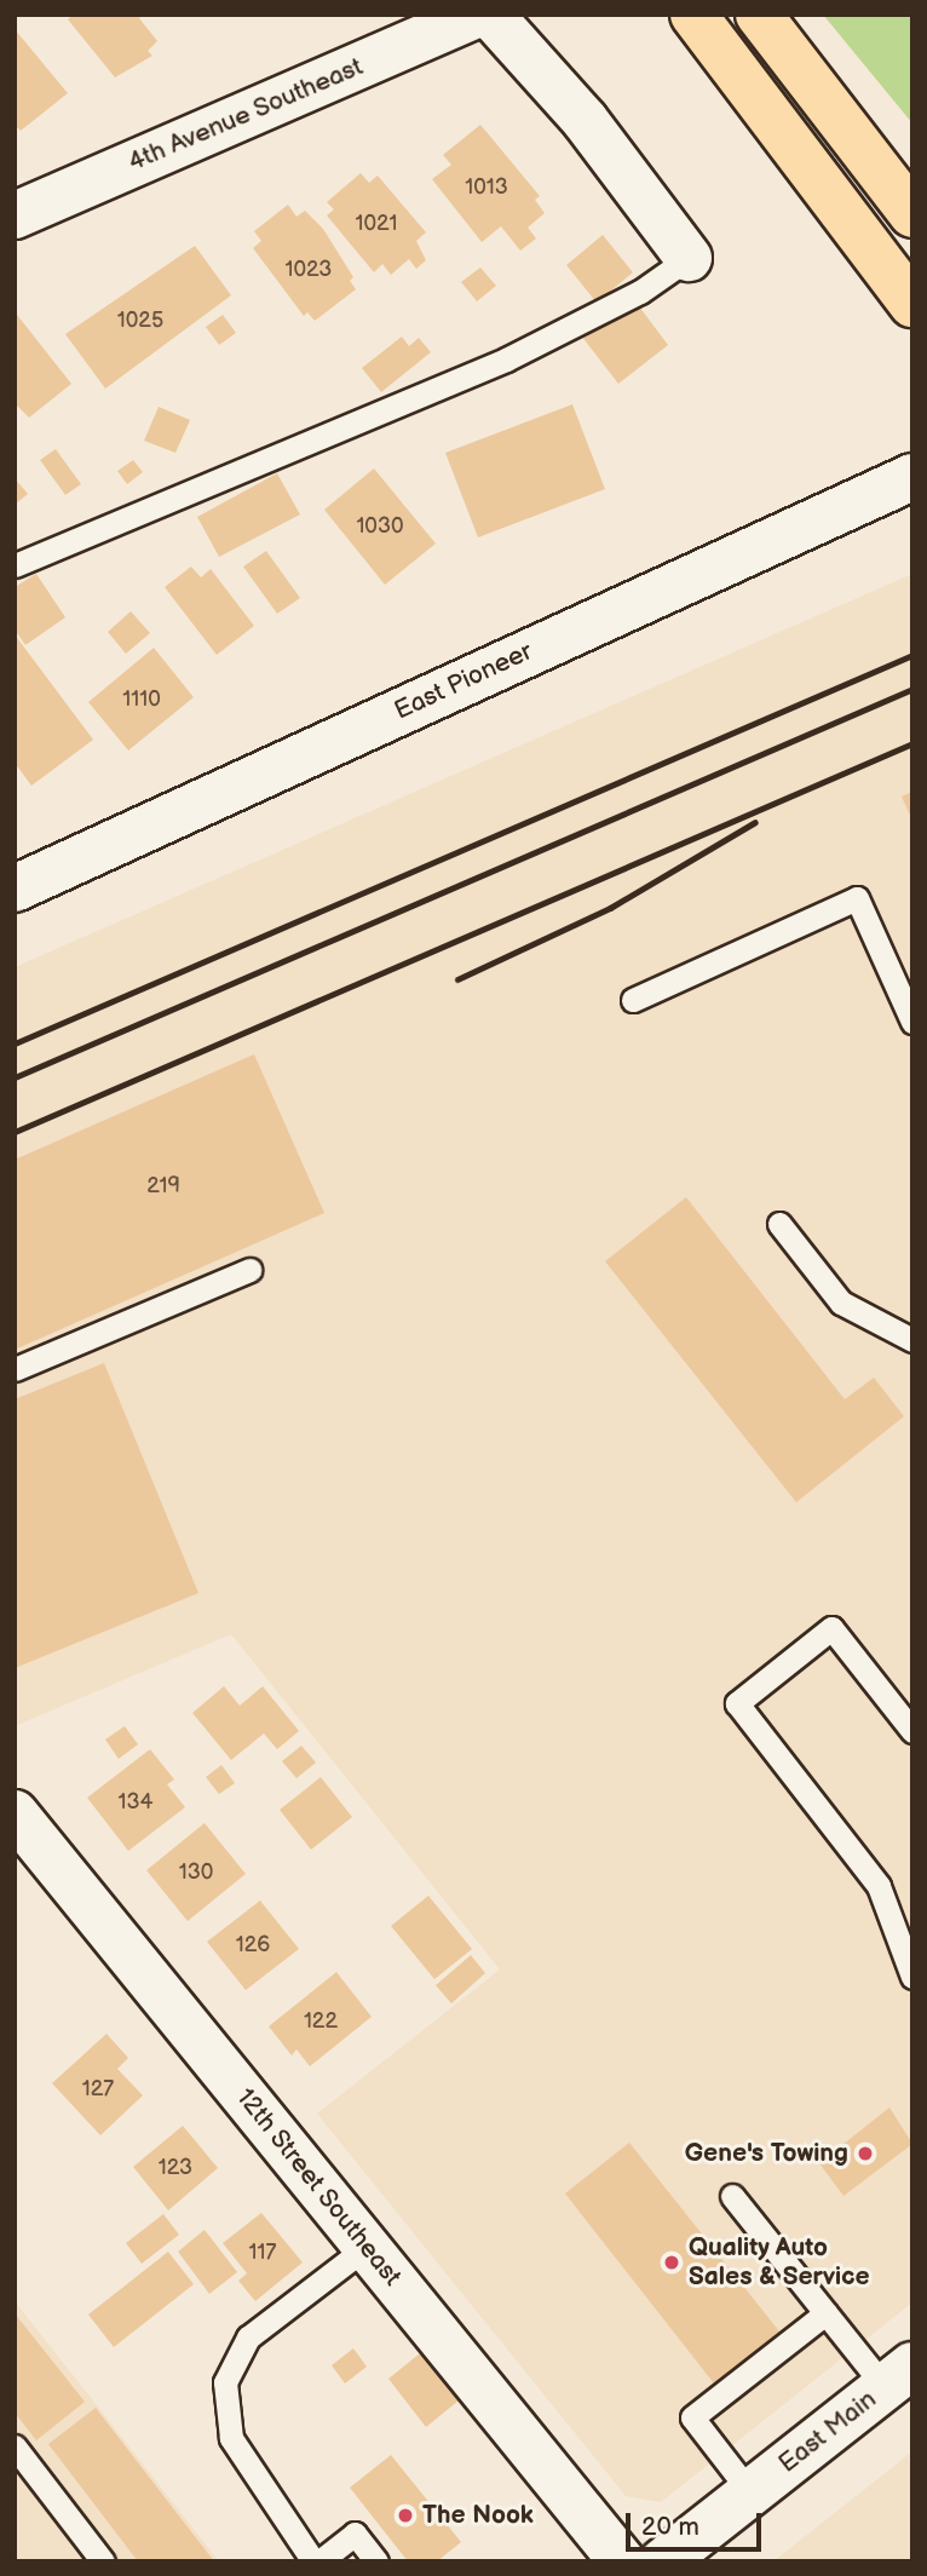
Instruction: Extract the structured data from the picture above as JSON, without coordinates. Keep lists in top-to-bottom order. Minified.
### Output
{"streets":{"street":["4th Avenue Southeast","East Pioneer","12th Street Southeast","East Main"]},"places":["Gene's Towing","Quality Auto Sales & Service","The Nook"],"house_numbers":["1013","1021","1023","1025","1030","1110","219","134","130","126","122","127","123","117"],"scale_bar":"20 m"}
